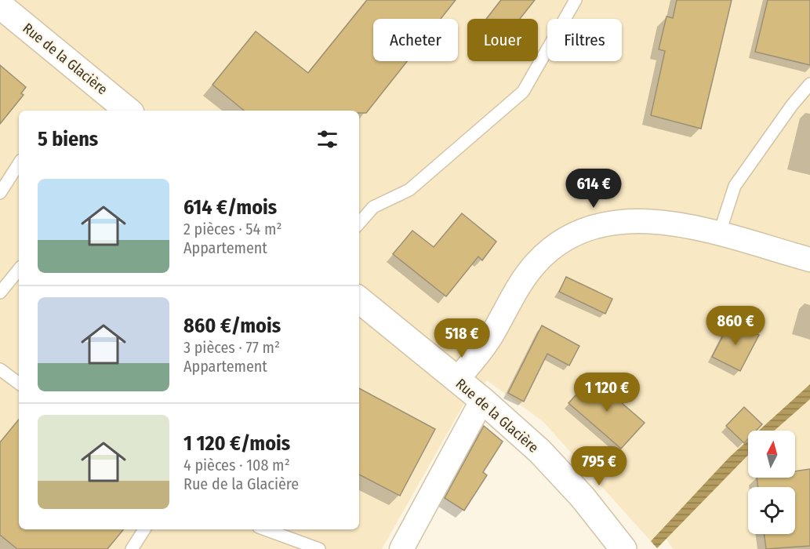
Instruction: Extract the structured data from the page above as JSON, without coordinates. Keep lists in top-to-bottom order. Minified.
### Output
{"streets":{"street":["Rue de la Glacière"]},"north":"top","page":{"chip":["Acheter","Louer","Filtres"],"heading":"5 biens","list":[{"name":"614 €/mois","note":"2 pièces · 54 m² · Appartement"},{"name":"860 €/mois","note":"3 pièces · 77 m² · Appartement"},{"name":"1 120 €/mois","note":"4 pièces · 108 m² · Rue de la Glacière"}],"price":["614 €","860 €","518 €","1 120 €","795 €"]}}
